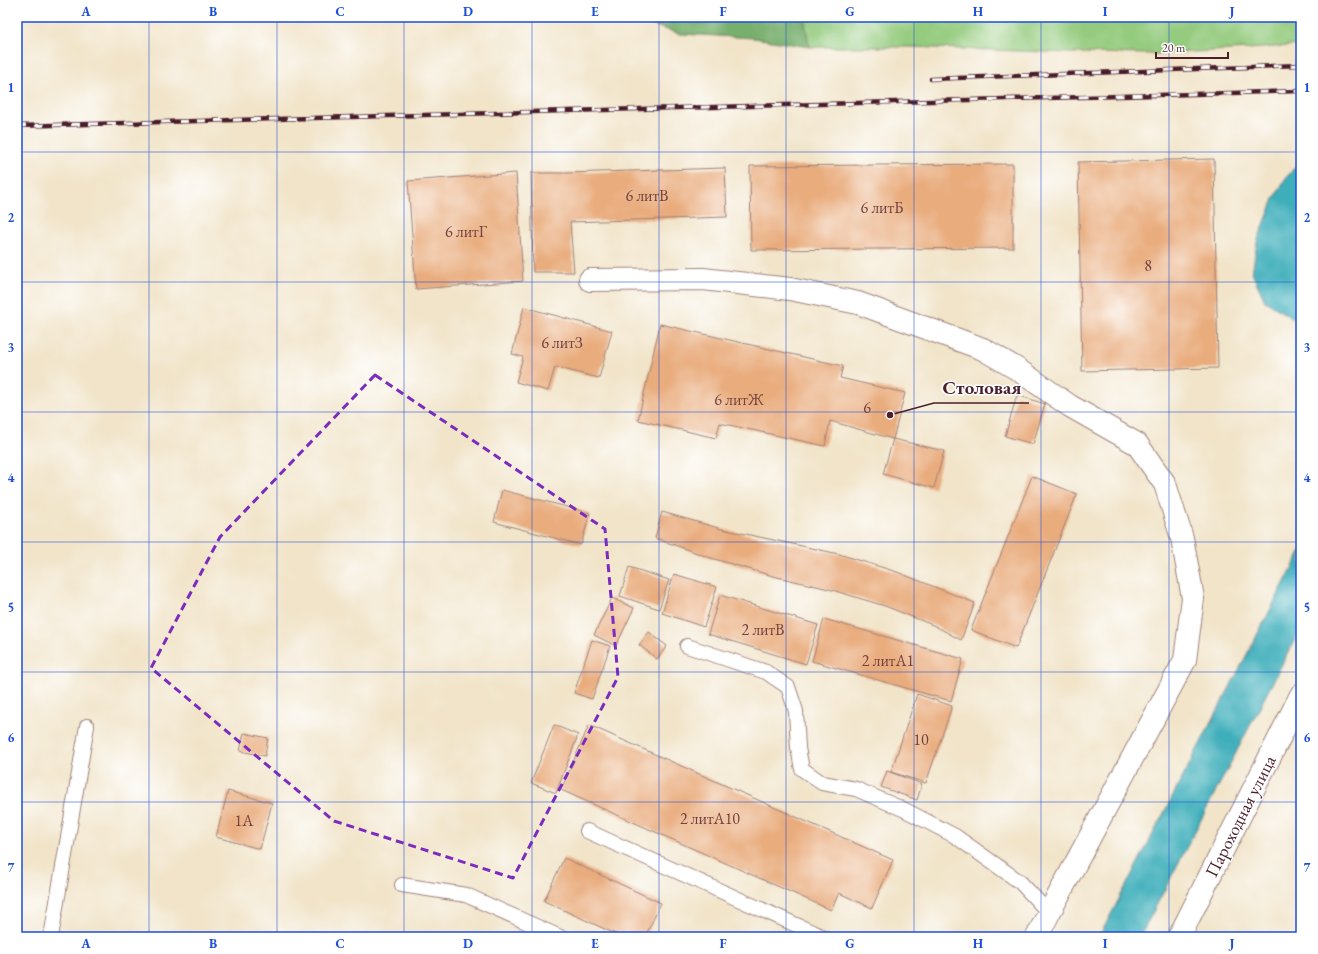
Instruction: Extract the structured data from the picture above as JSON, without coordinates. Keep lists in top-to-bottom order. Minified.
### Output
{"streets":{"street":["Пароходная улица"]},"places":["Столовая"],"house_numbers":["6 литВ","6 литБ","6 литГ","8","6 литЗ","6 литЖ","6","2 литВ","2 литА1","10","2 литА10","1А"],"scale_bar":"20 m","grid":{"columns":["A","B","C","D","E","F","G","H","I","J"],"rows":["1","2","3","4","5","6","7"]}}
